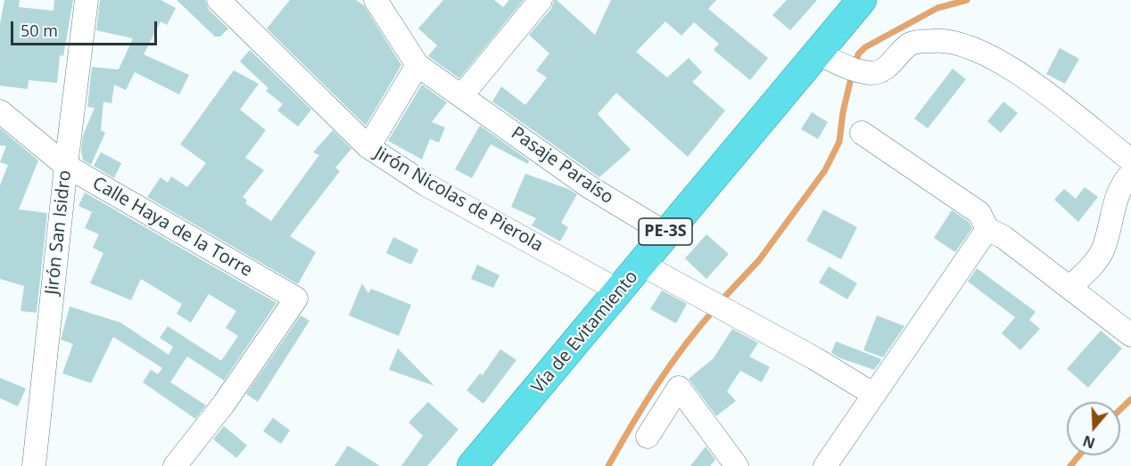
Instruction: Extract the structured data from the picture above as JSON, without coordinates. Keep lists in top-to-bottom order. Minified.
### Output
{"streets":{"highway":["PE-3S","Vía de Evitamiento"],"street":["Pasaje Paraíso","Jirón Nicolas de Pierola","Calle Haya de la Torre","Jirón San Isidro"]},"crossings":[["Pasaje Paraíso","Vía de Evitamiento"],["Jirón Nicolas de Pierola","Vía de Evitamiento"],["Calle Haya de la Torre","Jirón San Isidro"]],"scale_bar":"50 m","north":"bottom"}
